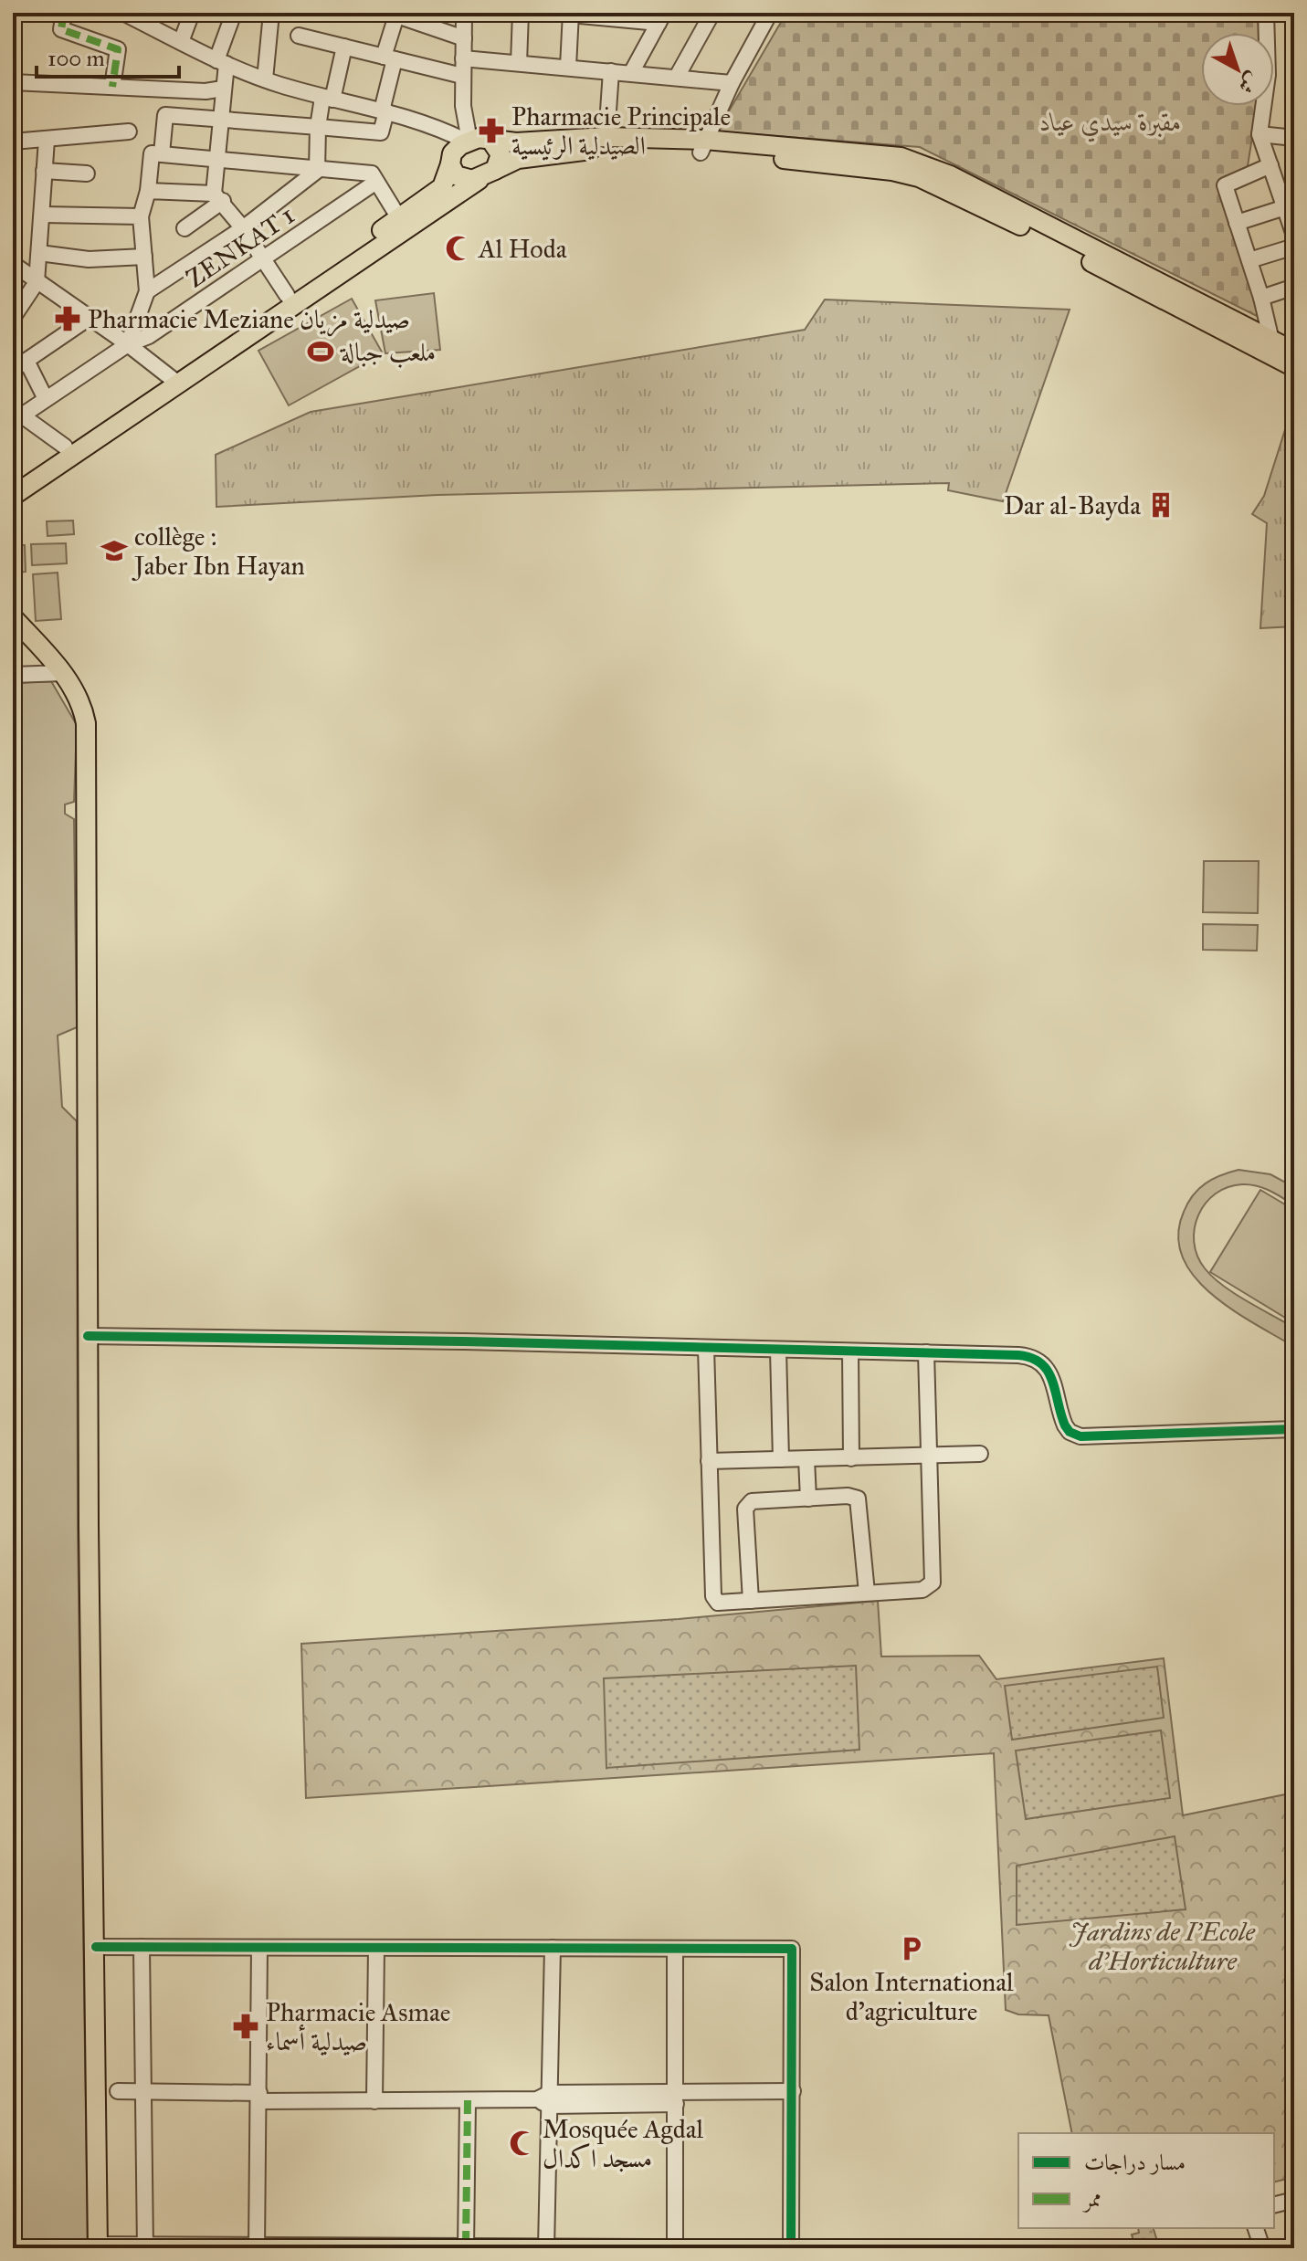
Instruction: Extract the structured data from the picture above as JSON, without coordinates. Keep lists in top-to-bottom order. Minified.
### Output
{"streets":{"street":["ZENKAT 1"]},"parks":["مقبرة سيدي عياد","Jardins de I'Ecole d'Horticulture"],"places":{"pharmacy":["Pharmacie Principale الصيدلية الرئيسية","Pharmacie Meziane صيدلية مزيان","Pharmacie Asmae صيدلية أسماء"],"mosque":["Al Hoda","Mosquée Agdal مسجد اكدال"],"sports":["ملعب جبالة"],"building":["Dar al-Bayda"],"school or university":["collège : Jaber Ibn Hayan"],"parking":["Salon International d'agriculture"]},"legend":["مسار دراجات","ممر"],"scale_bar":"100 m","north":"bottom right"}
